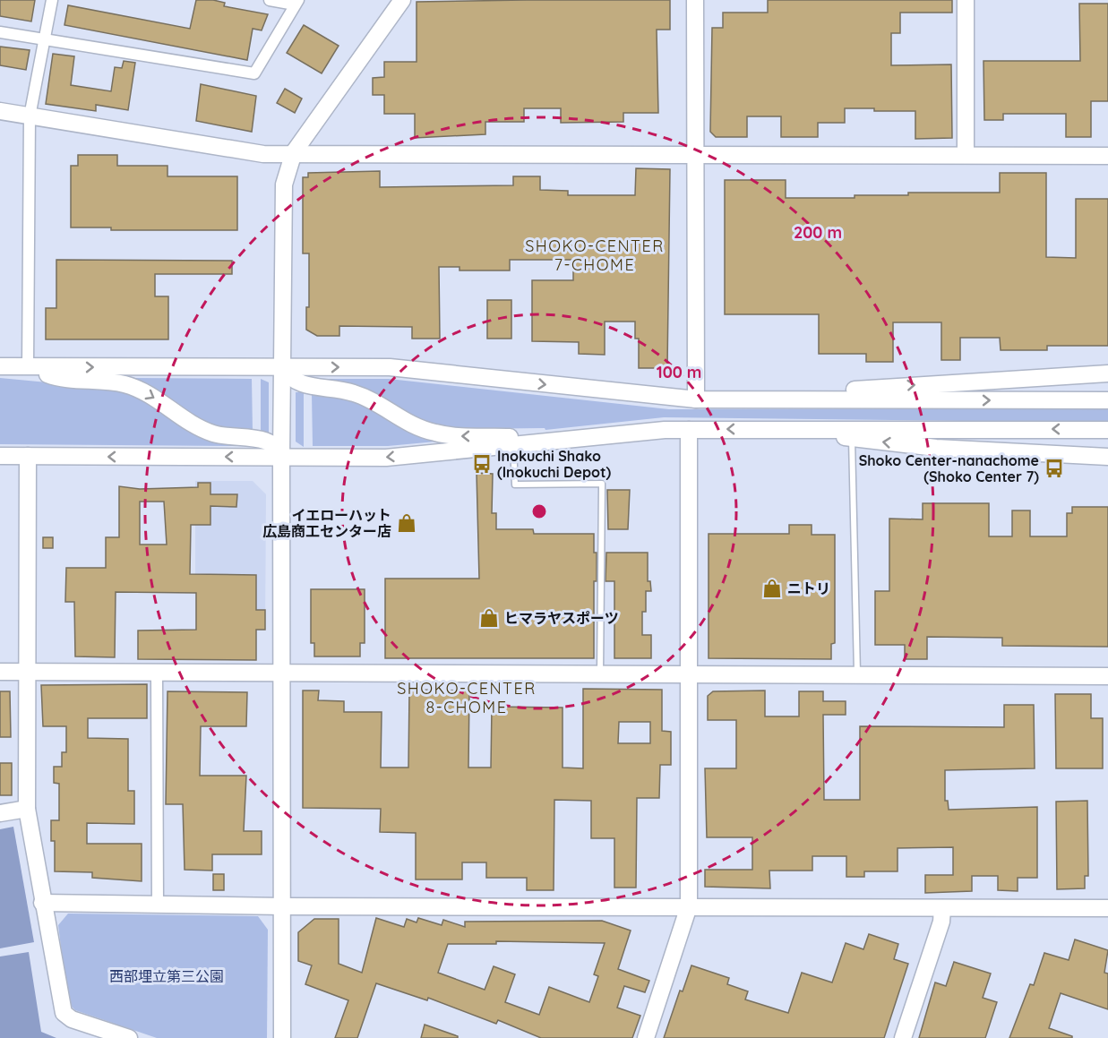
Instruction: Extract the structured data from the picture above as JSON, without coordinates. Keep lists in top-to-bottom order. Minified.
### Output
{"districts":["SHOKO-CENTER 7-CHOME","SHOKO-CENTER 8-CHOME"],"parks":["西部埋立第三公園"],"places":{"bus stop":["Inokuchi Shako (Inokuchi Depot)","Shoko Center-nanachome (Shoko Center 7)"],"shop":["イエローハット 広島商工センター店","ニトリ","ヒマラヤスポーツ"]},"rings":["200 m","100 m"]}
